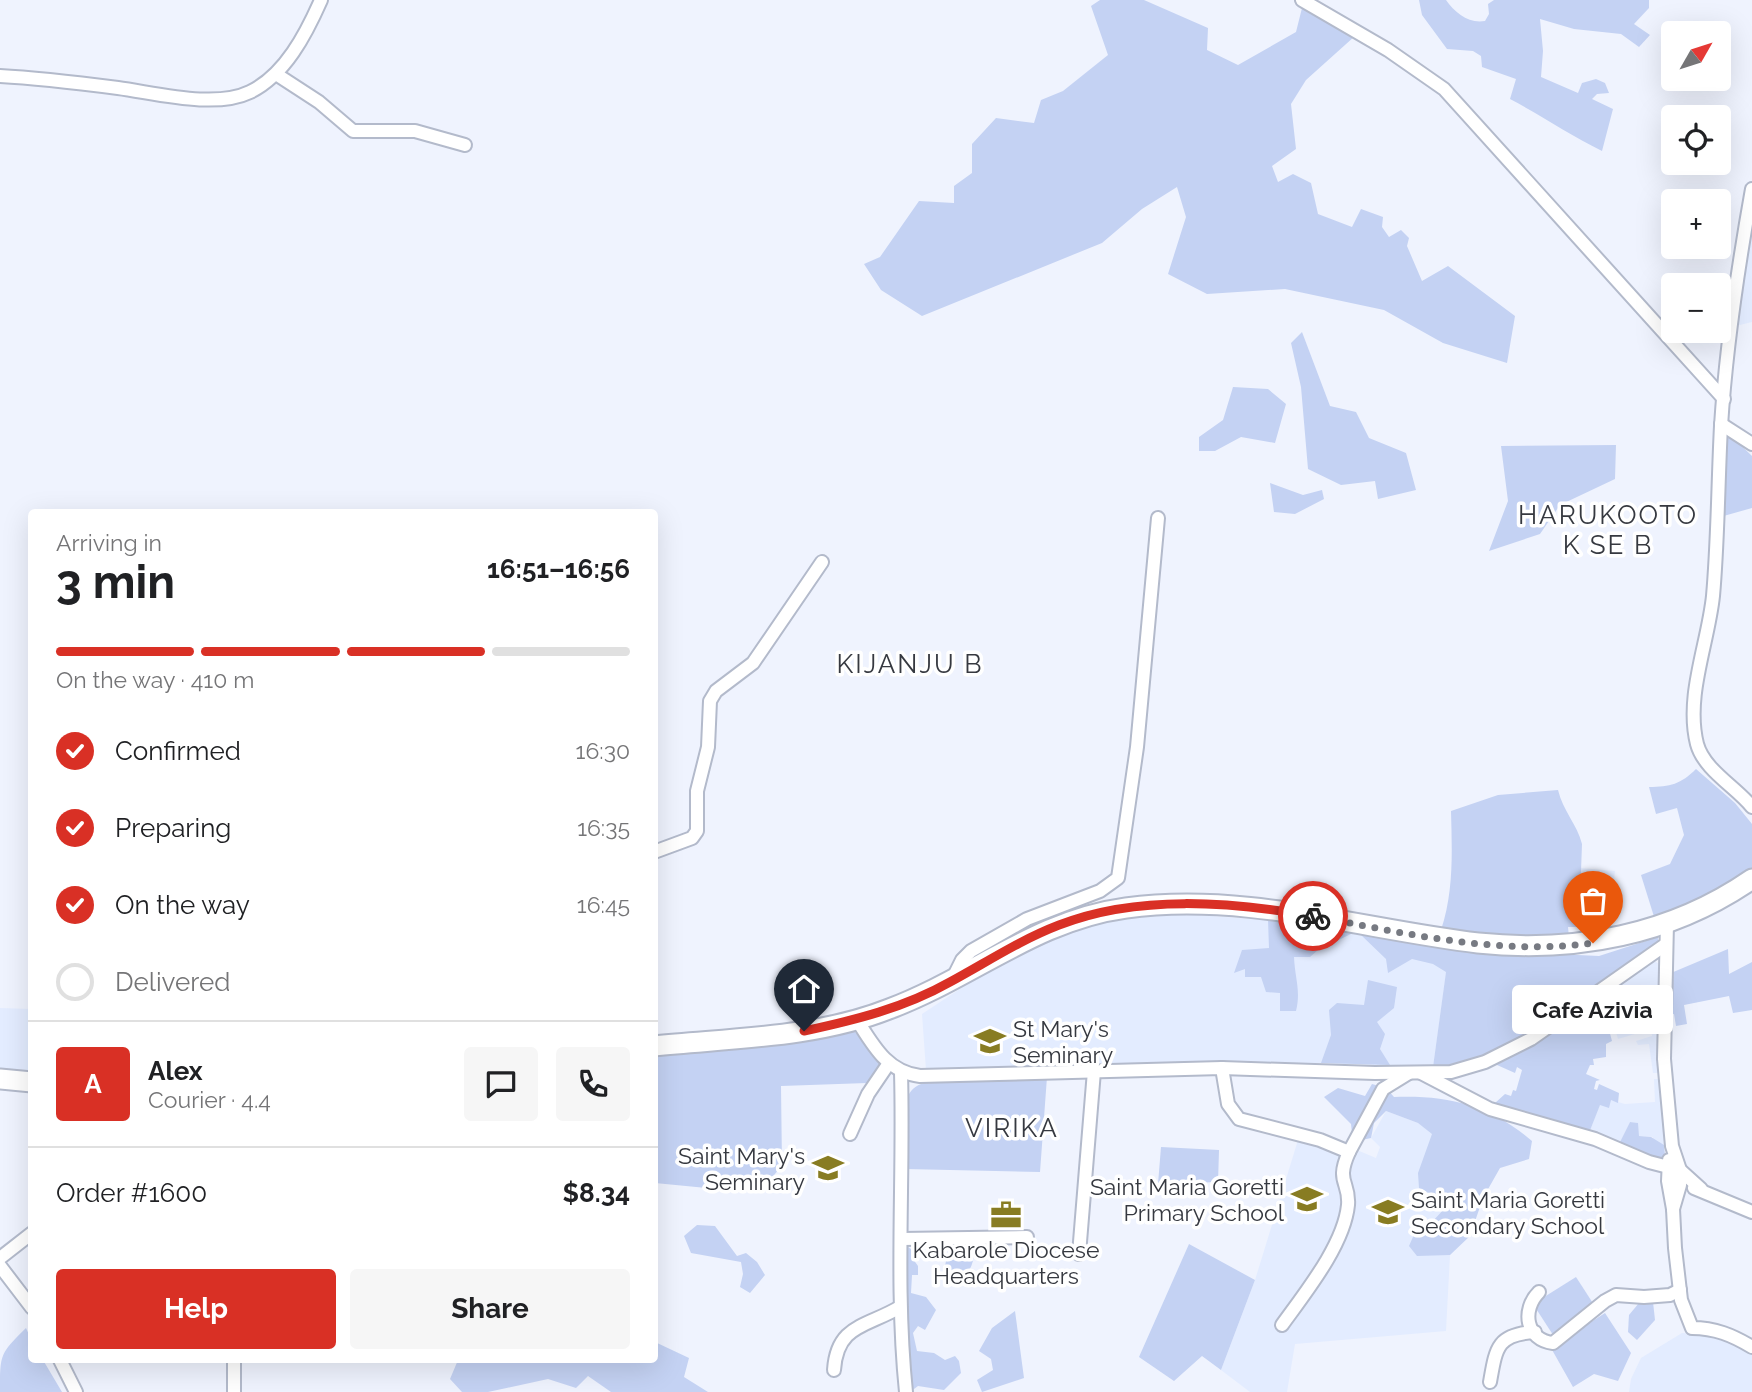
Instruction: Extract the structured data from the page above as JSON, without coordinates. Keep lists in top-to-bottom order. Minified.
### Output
{"districts":["HARUKOOTO K SE B","KIJANJU B","VIRIKA"],"places":{"other":["Cafe Azivia"],"school or university":["St Mary's Seminary","Saint Mary's Seminary","Saint Maria Goretti Primary School","Saint Maria Goretti Secondary School"],"office":["Kabarole Diocese Headquarters"]},"north":"top right","page":{"map_buttons":["+","−"],"heading":["3 min","Arriving in","16:51–16:56"],"panel":["Alex","Courier · 4.4","Order #1600","$8.34"],"bar":"On the way · 410 m","list":[["Confirmed","16:30"],["Preparing","16:35"],["On the way","16:45"],"Delivered"],"bubble":"Cafe Azivia","round":"A","buttons":["Help","Share"]}}
